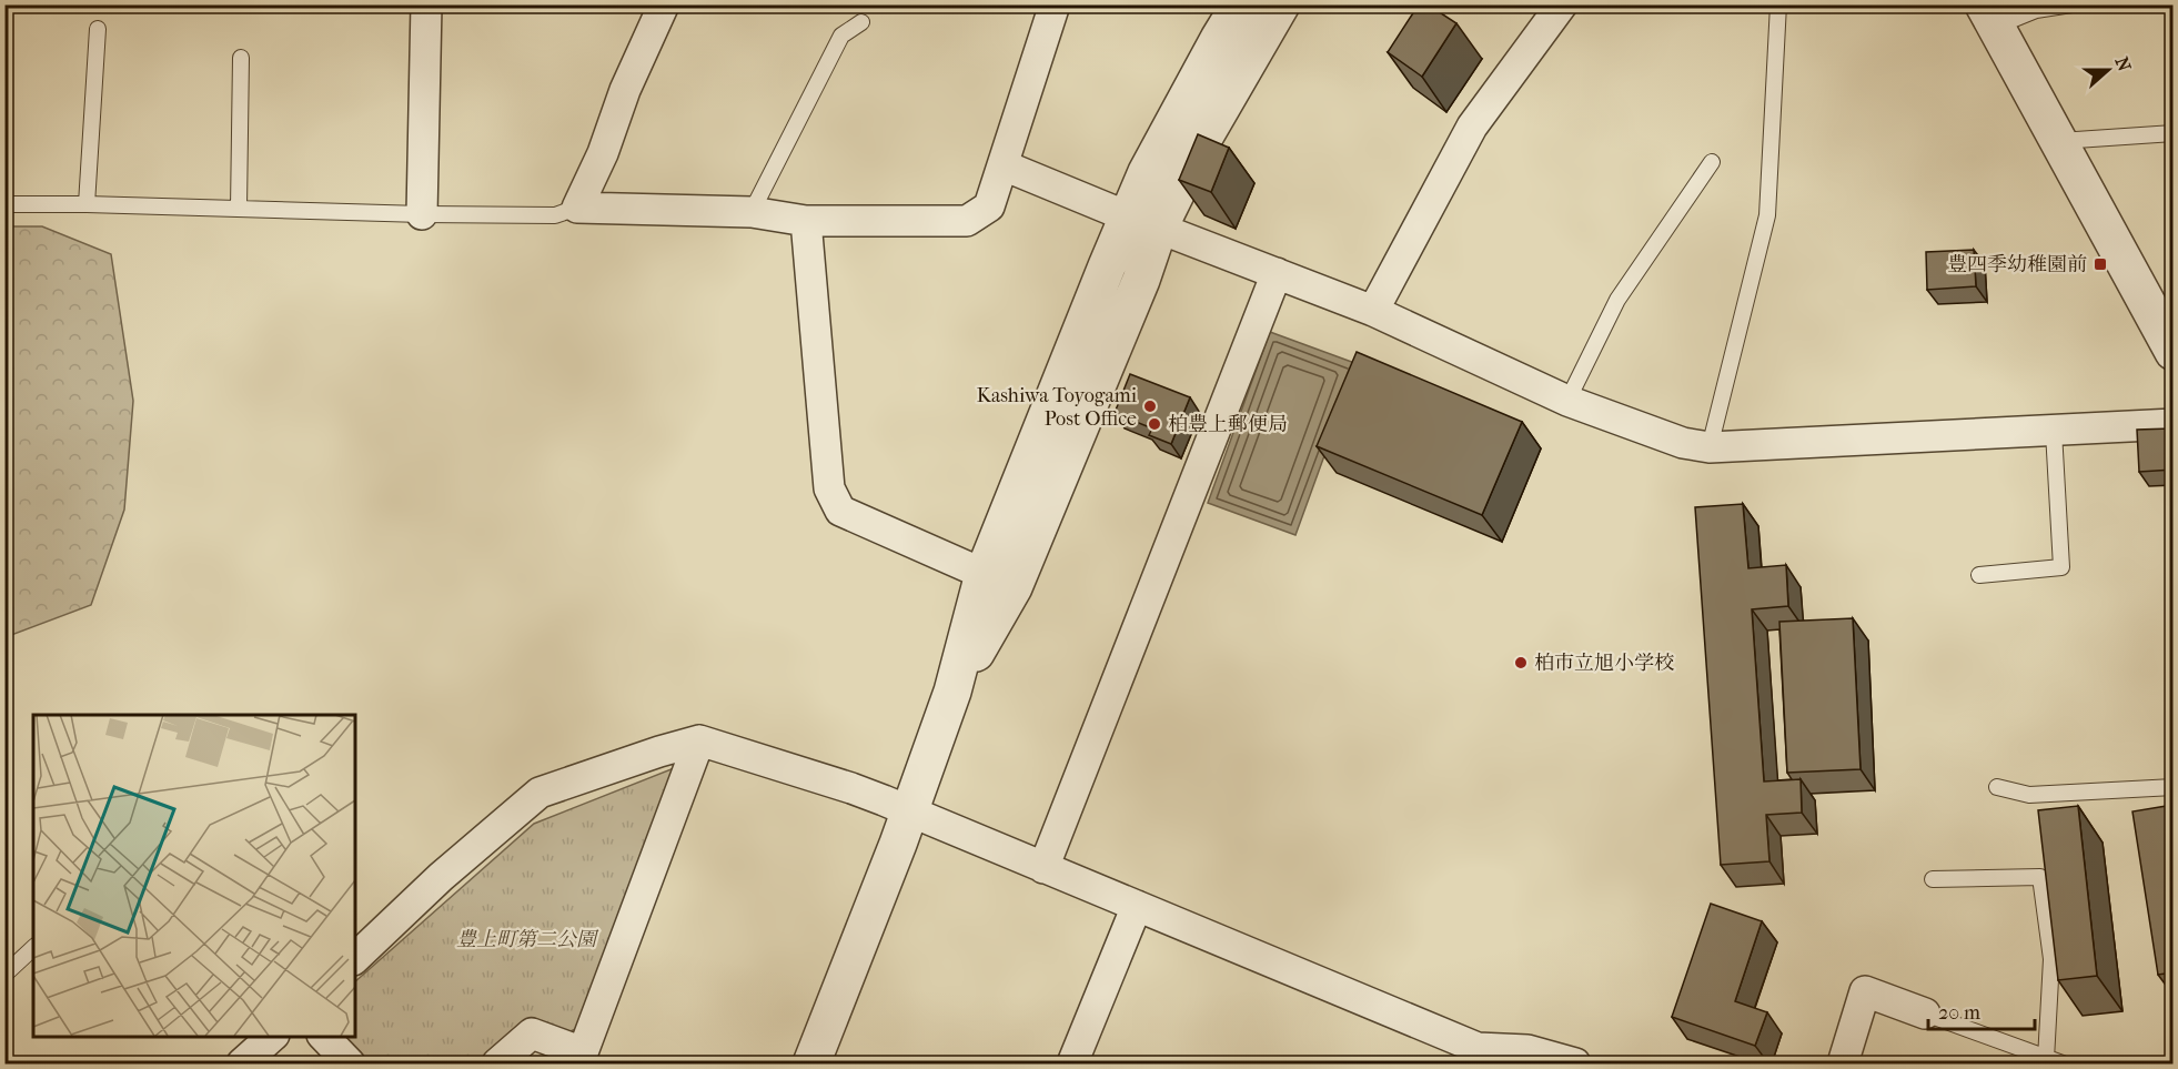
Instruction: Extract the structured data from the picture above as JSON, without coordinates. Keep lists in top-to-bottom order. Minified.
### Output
{"parks":["豊上町第二公園"],"places":{"transit":["豊四季幼稚園前"],"other":["Kashiwa Toyogami Post Office","柏豊上郵便局","柏市立旭小学校"]},"scale_bar":"20 m","north":"right"}
